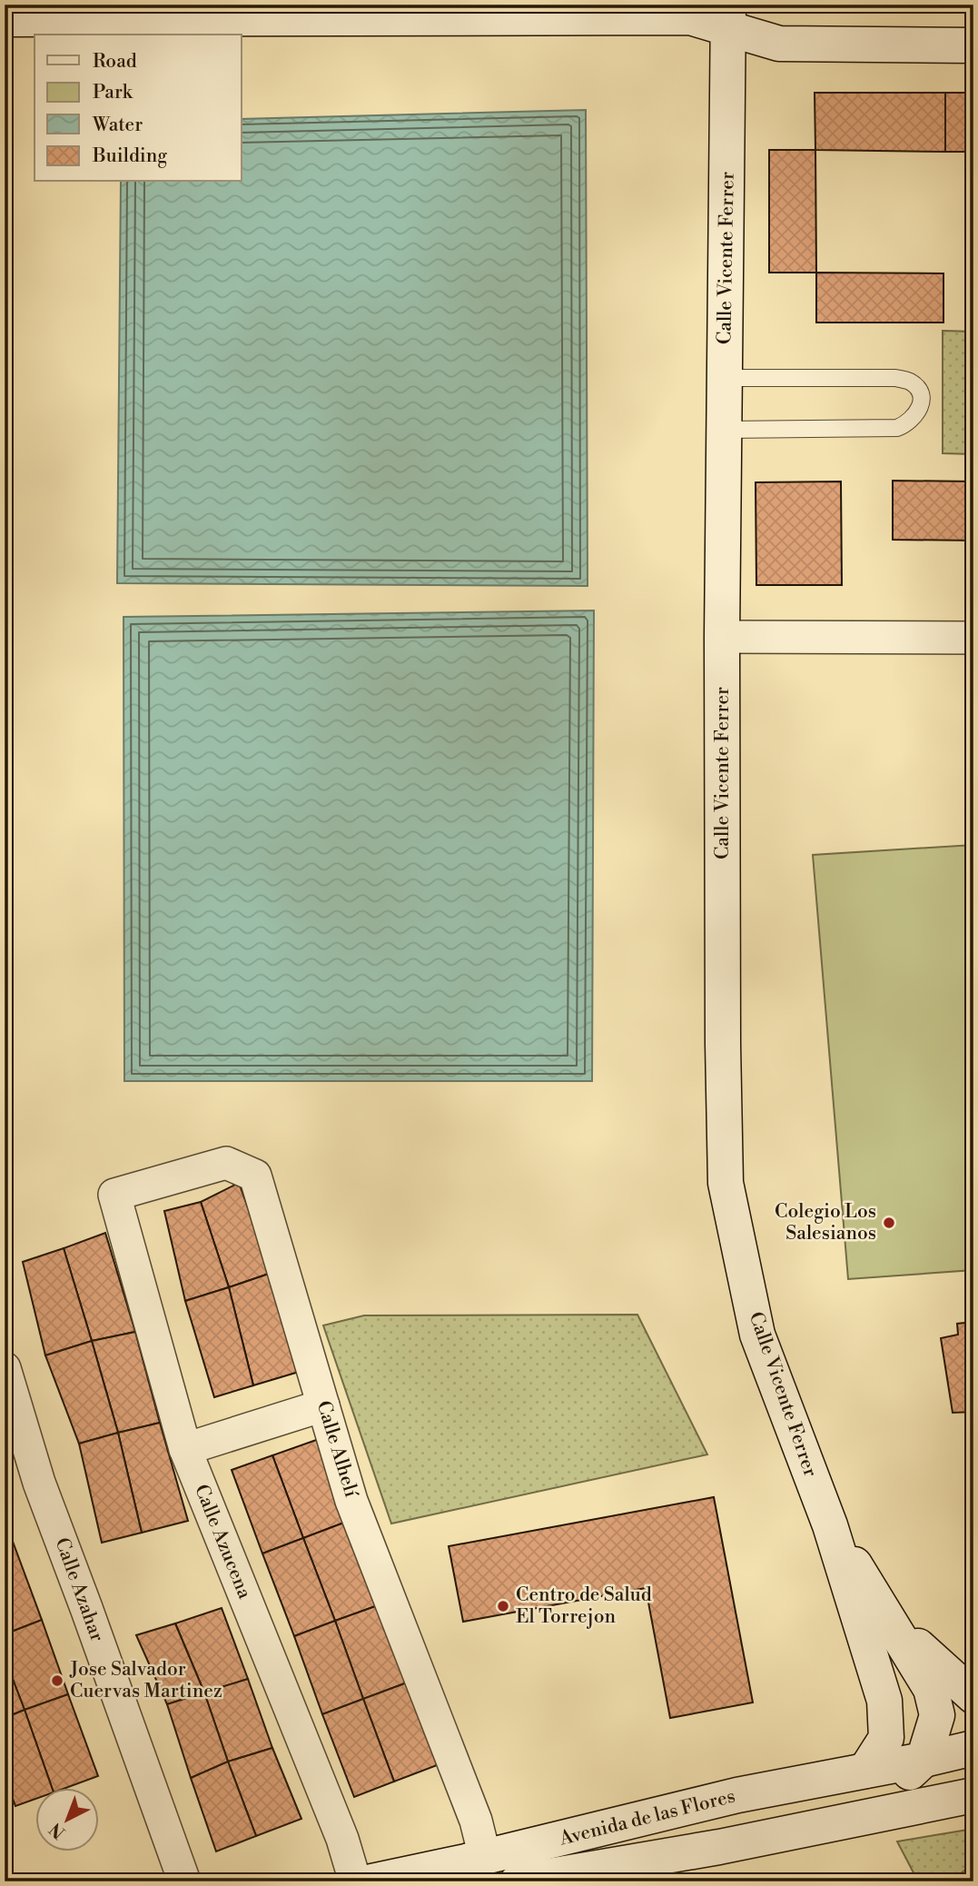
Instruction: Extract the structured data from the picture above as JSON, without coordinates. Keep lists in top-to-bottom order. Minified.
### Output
{"streets":{"street":["Calle Vicente Ferrer","Calle Alhelí","Calle Azucena","Calle Azahar","Avenida de las Flores"]},"crossings":[["Calle Vicente Ferrer","Avenida de las Flores"],["Calle Alhelí","Calle Azucena"],["Calle Alhelí","Avenida de las Flores"]],"places":["Colegio Los Salesianos","Centro de Salud El Torrejon","Jose Salvador Cuervas Martinez"],"legend":["Road","Park","Water","Building"],"north":"bottom left"}
